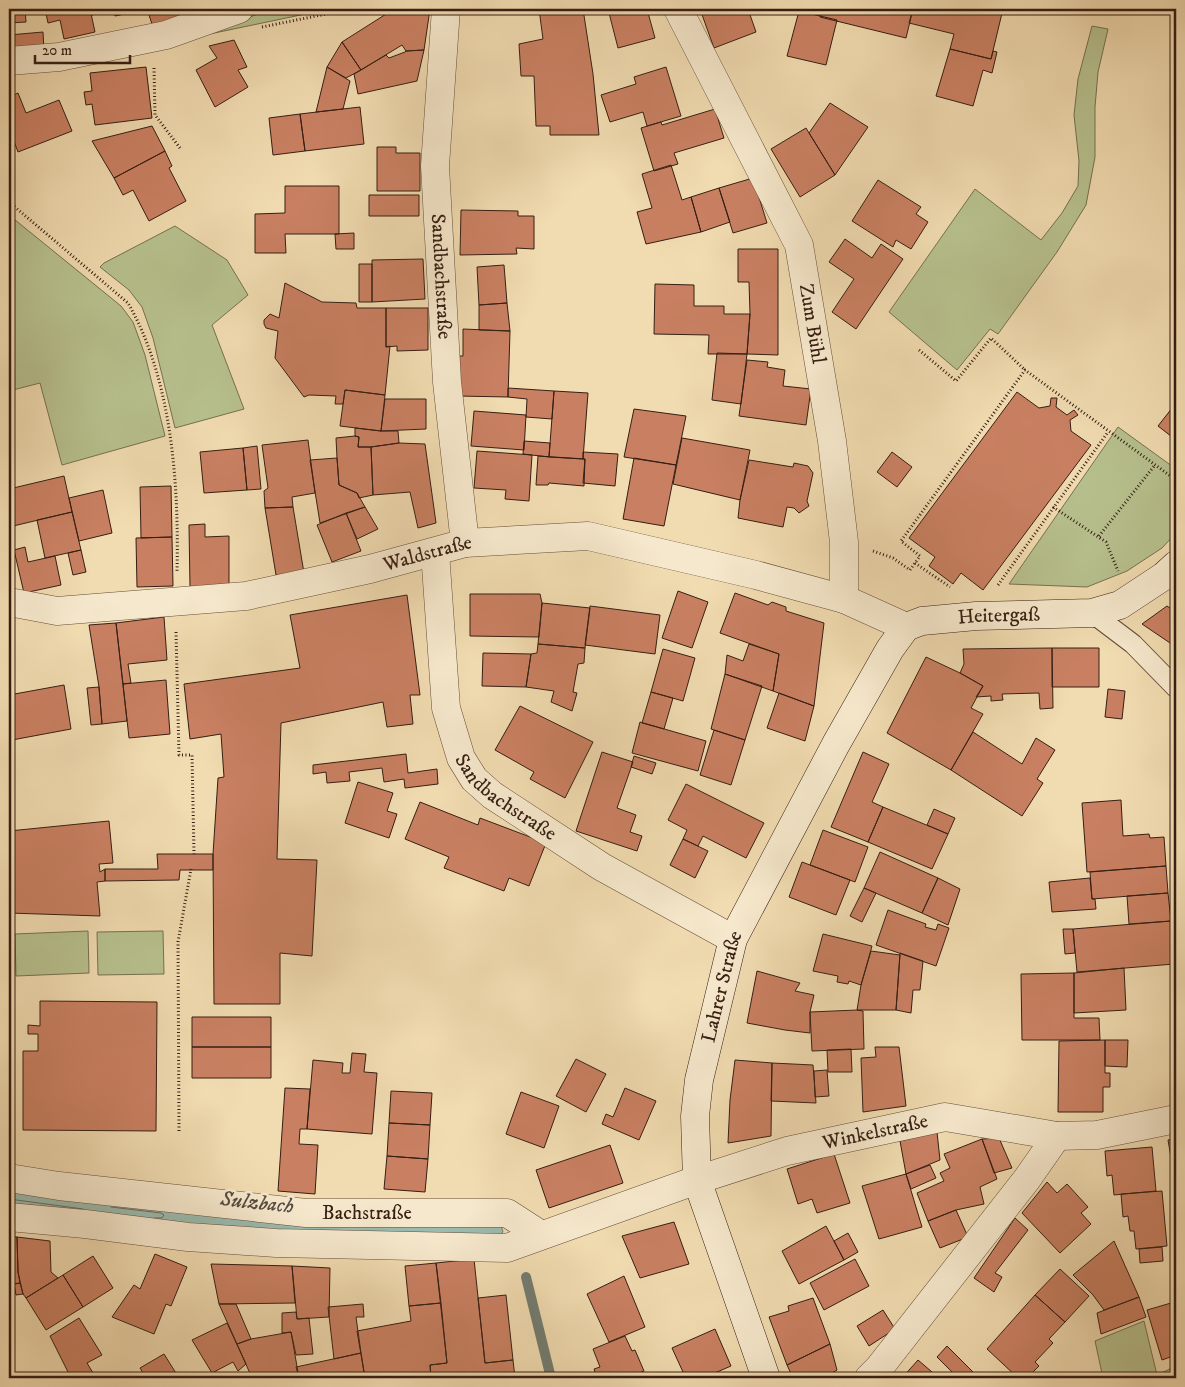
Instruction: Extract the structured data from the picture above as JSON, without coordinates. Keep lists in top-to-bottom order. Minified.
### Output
{"streets":{"street":["Sandbachstraße","Zum Bühl","Waldstraße","Heitergaß","Lahrer Straße","Winkelstraße","Bachstraße"]},"crossings":[["Sandbachstraße","Waldstraße"],["Sandbachstraße","Lahrer Straße"],["Zum Bühl","Waldstraße"],["Heitergaß","Lahrer Straße"],["Lahrer Straße","Winkelstraße"],["Lahrer Straße","Bachstraße"],["Winkelstraße","Bachstraße"]],"water":["Sulzbach"],"scale_bar":"20 m"}
